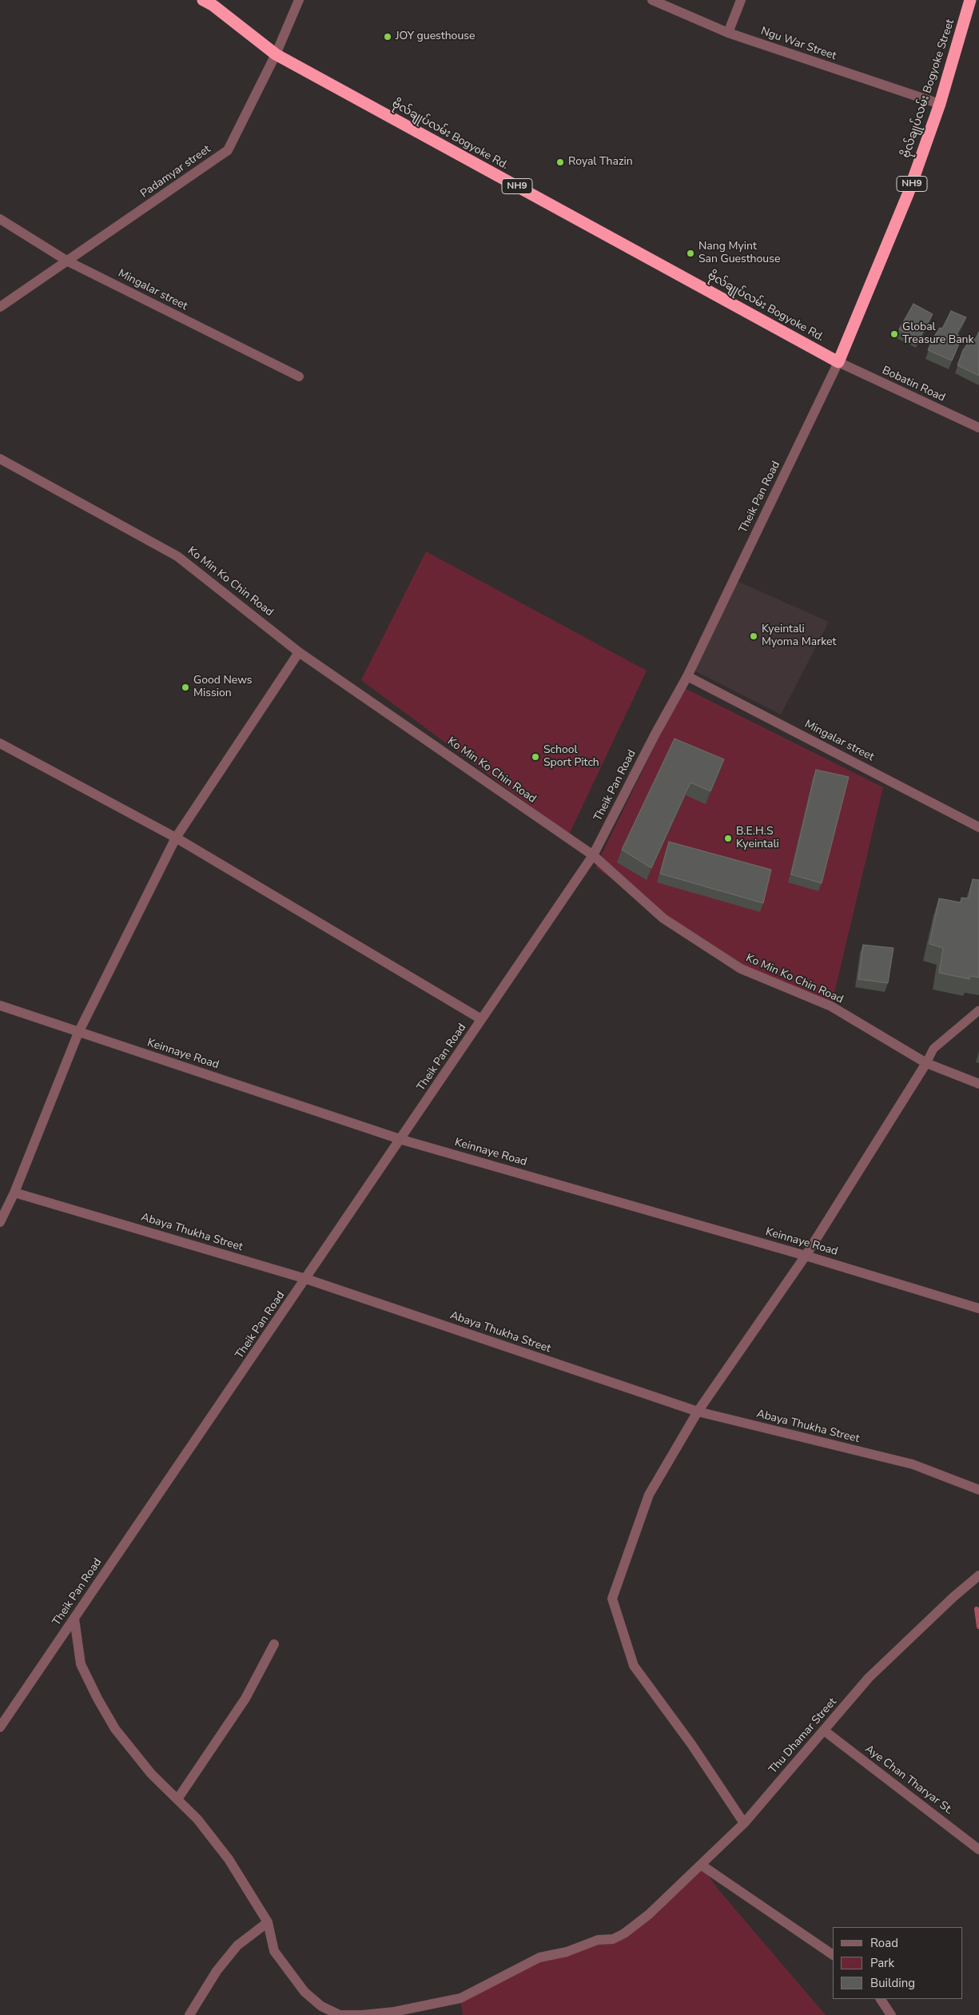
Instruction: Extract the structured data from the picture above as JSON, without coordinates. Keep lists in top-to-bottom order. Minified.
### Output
{"streets":{"highway":["ဗိုလ်ချုပ်လမ်း Bogyoke Street","ဗိုလ်ချုပ်လမ်း Bogyoke Rd.","NH9"],"street":["Ngu War Street","Padamyar street","Mingalar street","Bobatin Road","Theik Pan Road","Ko Min Ko Chin Road","Keinnaye Road","Abaya Thukha Street","Thu Dhamar Street","Aye Chan Tharyar St."]},"crossings":[["Ngu War Street","ဗိုလ်ချုပ်လမ်း Bogyoke Street"],["ဗိုလ်ချုပ်လမ်း Bogyoke Street","ဗိုလ်ချုပ်လမ်း Bogyoke Rd."],["ဗိုလ်ချုပ်လမ်း Bogyoke Street","Bobatin Road"],["ဗိုလ်ချုပ်လမ်း Bogyoke Street","Theik Pan Road"],["ဗိုလ်ချုပ်လမ်း Bogyoke Rd.","Padamyar street"],["ဗိုလ်ချုပ်လမ်း Bogyoke Rd.","Bobatin Road"],["ဗိုလ်ချုပ်လမ်း Bogyoke Rd.","Theik Pan Road"],["Padamyar street","Mingalar street"],["Mingalar street","Theik Pan Road"],["Bobatin Road","Theik Pan Road"],["Theik Pan Road","Ko Min Ko Chin Road"],["Theik Pan Road","Keinnaye Road"],["Theik Pan Road","Abaya Thukha Street"],["Theik Pan Road","Thu Dhamar Street"],["Thu Dhamar Street","Aye Chan Tharyar St."]],"places":["JOY guesthouse","Royal Thazin","Nang Myint San Guesthouse","Global Treasure Bank","Kyeintali Myoma Market","Good News Mission","School Sport Pitch","B.E.H.S Kyeintali"],"legend":["Road","Park","Building"]}
